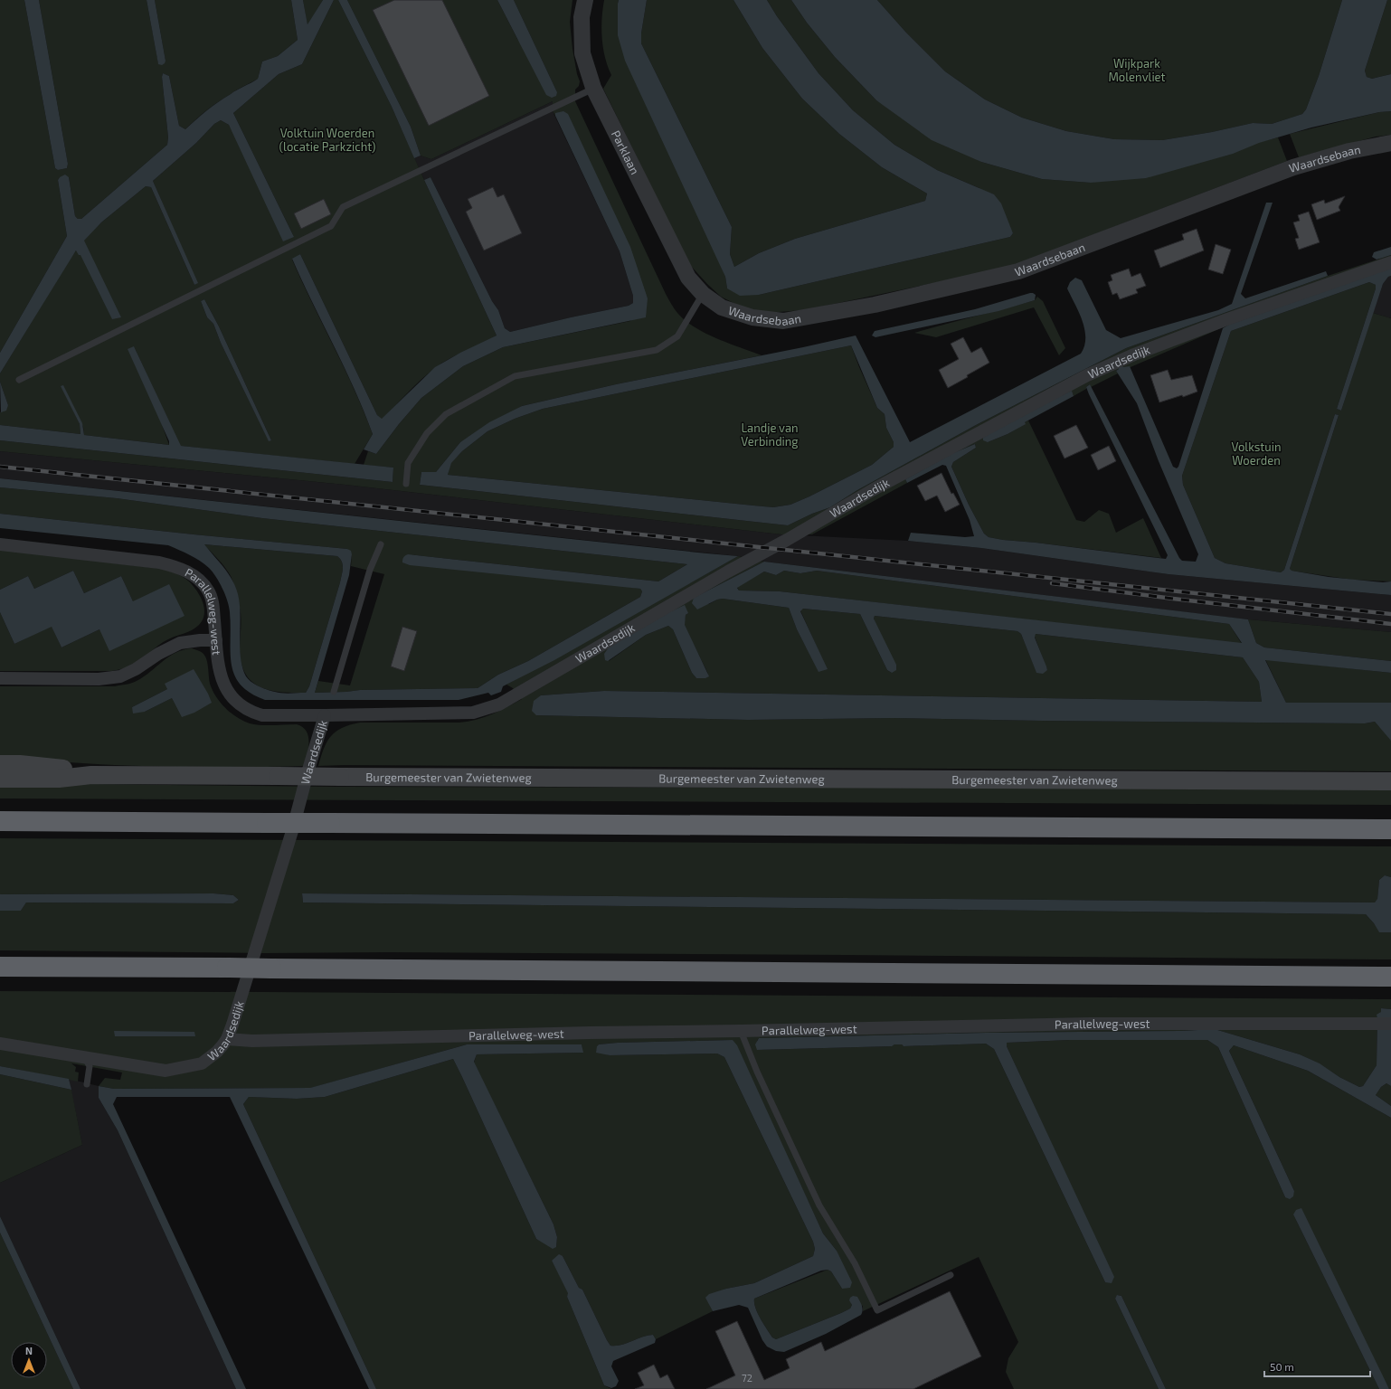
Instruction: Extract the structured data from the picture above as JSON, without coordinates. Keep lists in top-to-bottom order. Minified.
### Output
{"streets":{"main road":["Burgemeester van Zwietenweg"],"street":["Parklaan","Waardsebaan","Waardsedijk","Parallelweg-west"]},"crossings":[["Parklaan","Waardsebaan"],["Waardsedijk","Parallelweg-west"]],"parks":["Wijkpark Molenvliet","Volktuin Woerden (locatie Parkzicht)","Landje van Verbinding","Volkstuin Woerden"],"house_numbers":["72"],"scale_bar":"50 m","north":"top"}
